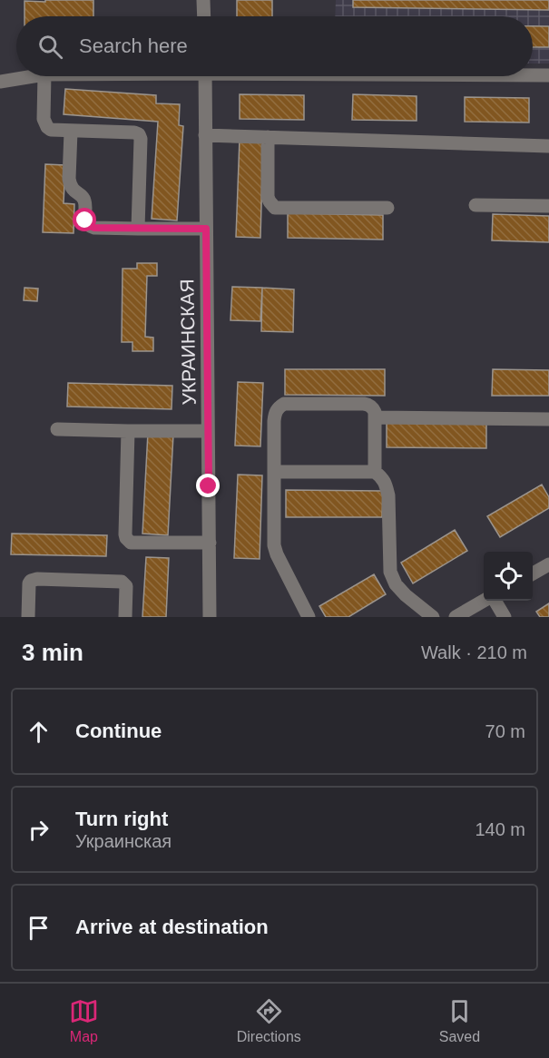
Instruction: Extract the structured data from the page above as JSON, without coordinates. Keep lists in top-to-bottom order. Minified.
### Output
{"streets":{"street":["УКРАИНСКАЯ"]},"page":{"search":"Search here","heading":["3 min","Walk · 210 m"],"list":[["Continue","70 m"],["Turn right","Украинская","140 m"],"Arrive at destination"],"nav":["Map","Directions","Saved"]}}
